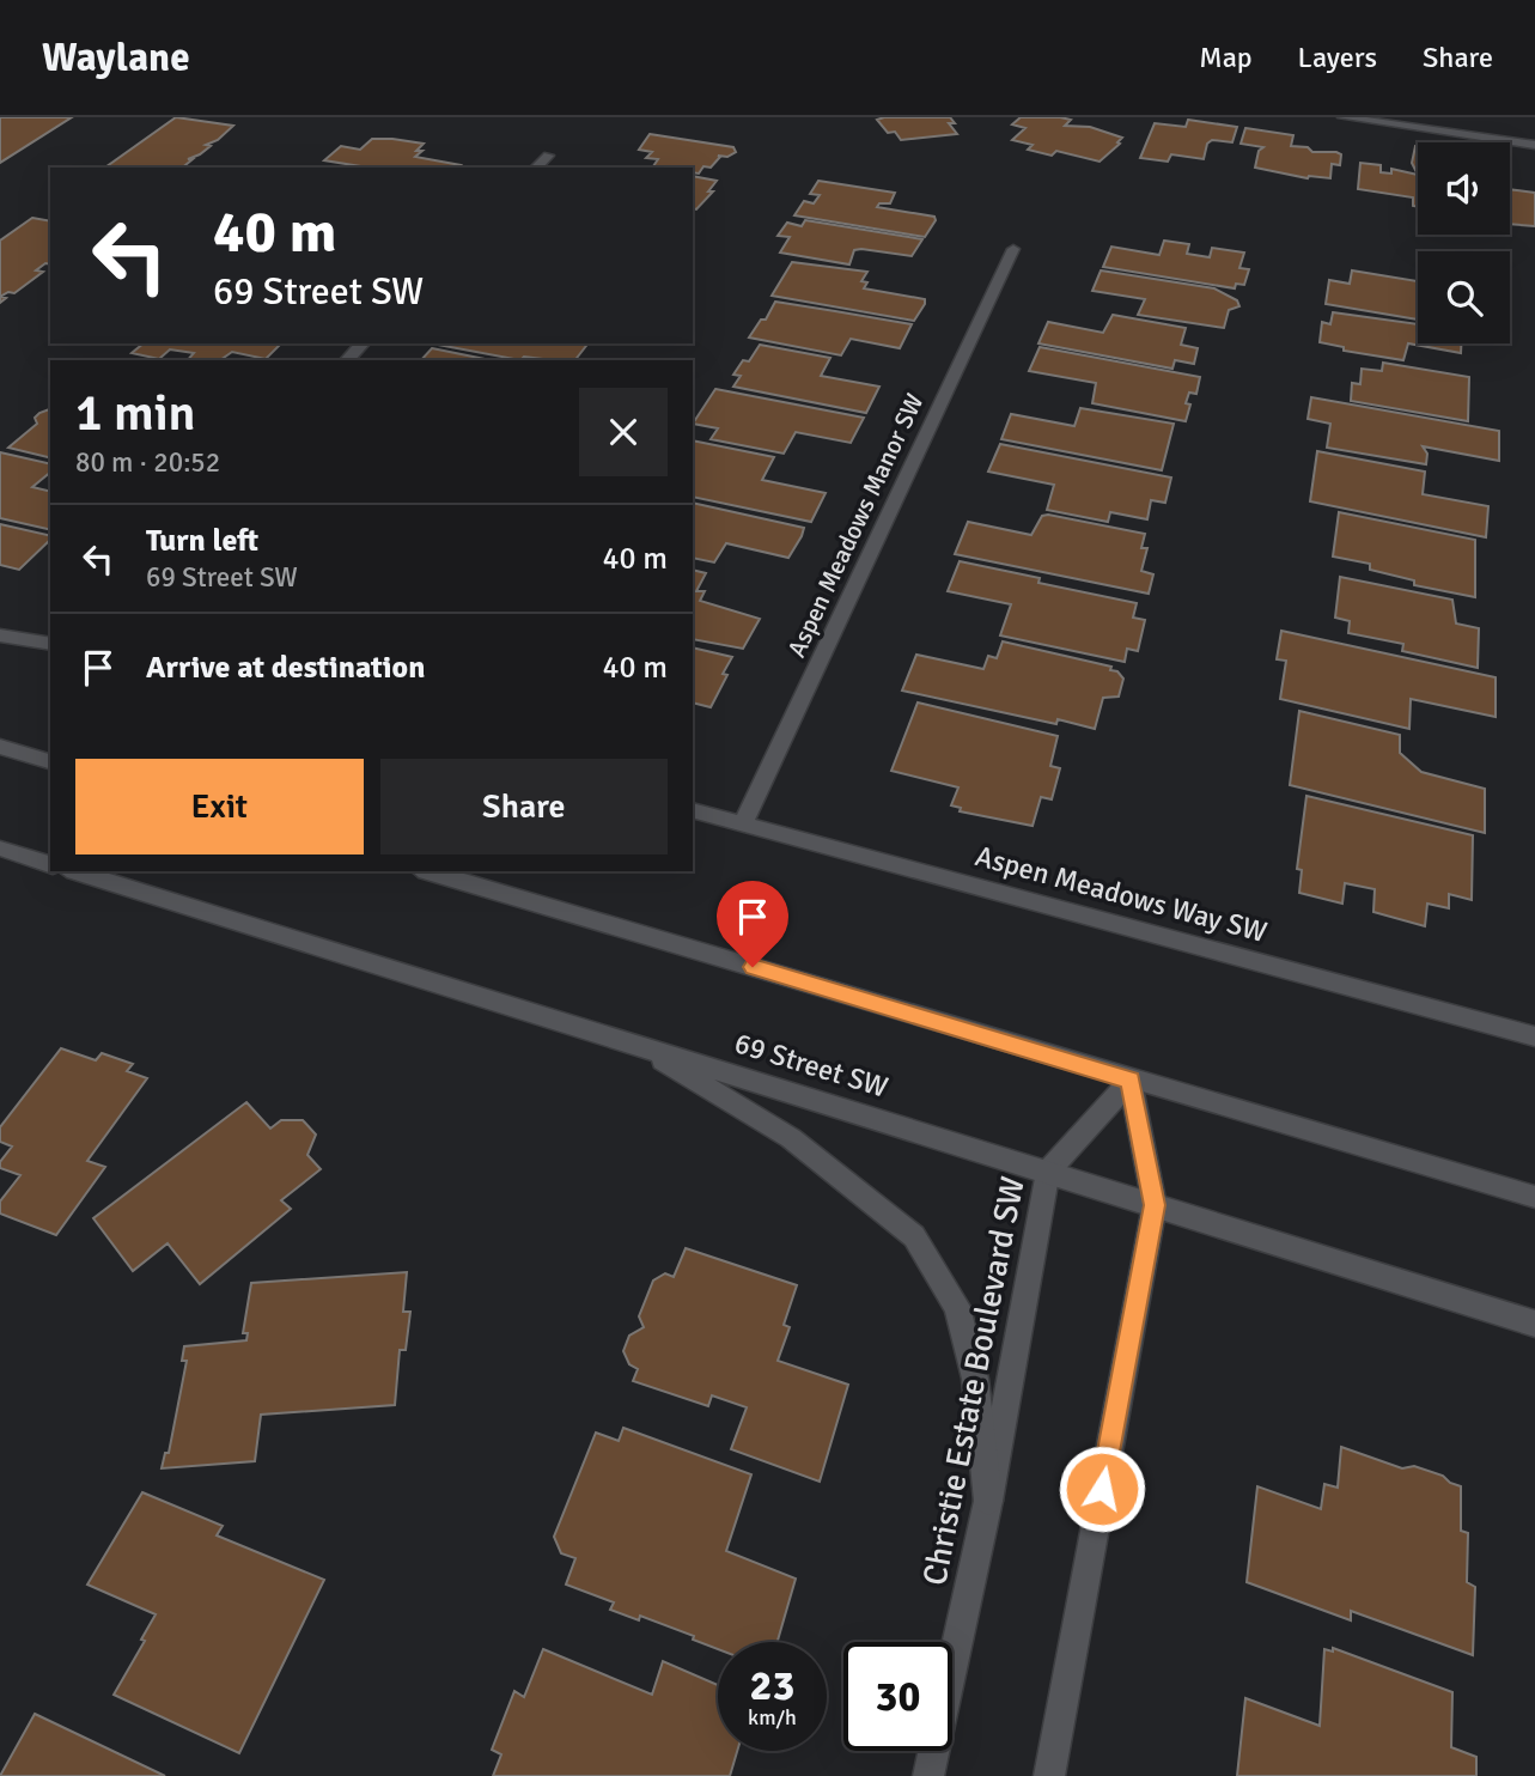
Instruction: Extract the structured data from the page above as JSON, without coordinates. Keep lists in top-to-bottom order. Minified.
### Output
{"streets":{"street":["Aspen Meadows Manor SW","Aspen Meadows Way SW","69 Street SW","Christie Estate Boulevard SW"]},"crossings":[["Aspen Meadows Manor SW","Aspen Meadows Way SW"],["69 Street SW","Christie Estate Boulevard SW"]],"page":{"header":"Waylane","nav":["Map","Layers","Share"],"turn":["40 m","69 Street SW"],"heading":["1 min","80 m · 20:52"],"list":[{"name":"Turn left","note":"69 Street SW","value":"40 m"},{"name":"Arrive at destination","value":"40 m"}],"buttons":["Exit","Share"],"speed":"23 km/h","limit":"30"}}
